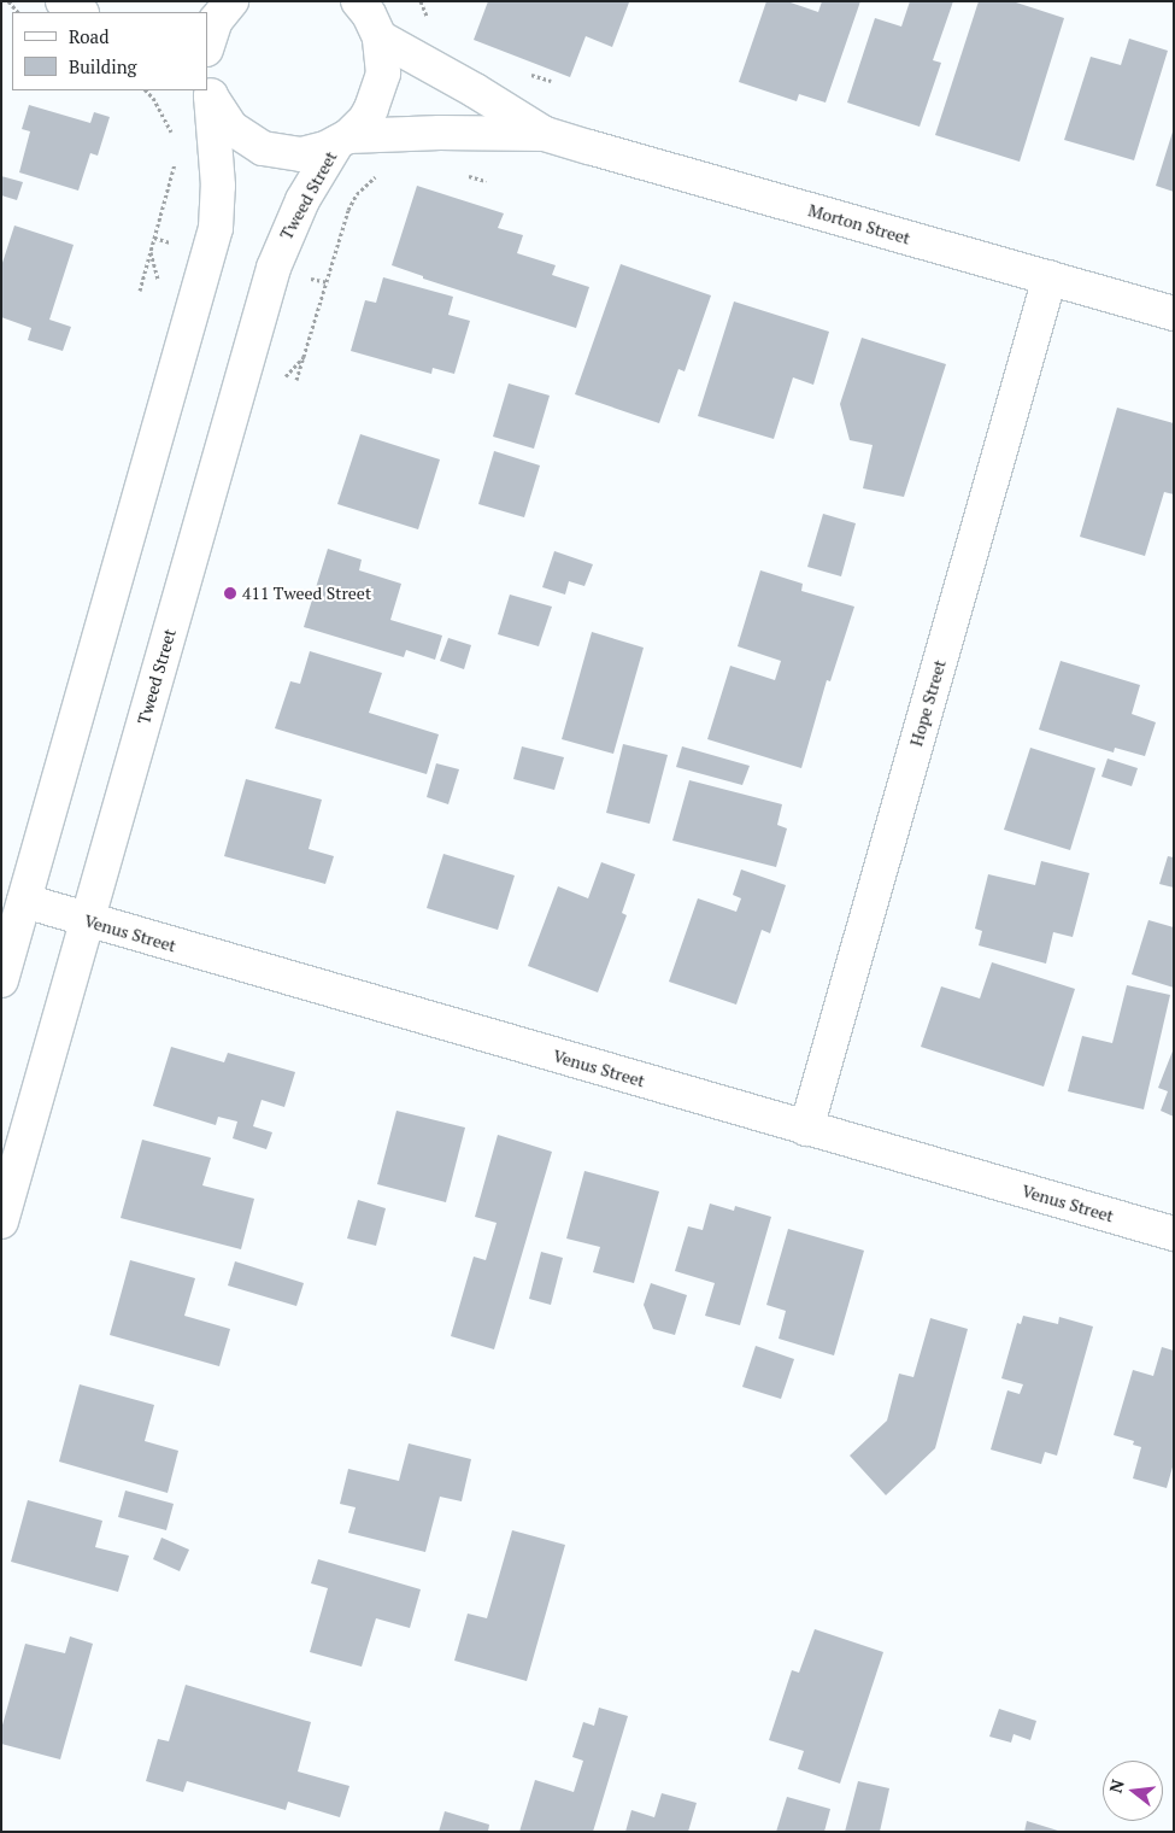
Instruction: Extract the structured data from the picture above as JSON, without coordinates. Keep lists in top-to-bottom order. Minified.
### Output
{"streets":{"street":["Tweed Street","Morton Street","Hope Street","Venus Street"]},"crossings":[["Tweed Street","Morton Street"],["Tweed Street","Venus Street"],["Morton Street","Hope Street"],["Hope Street","Venus Street"]],"places":["411 Tweed Street"],"legend":["Road","Building"],"north":"left"}
